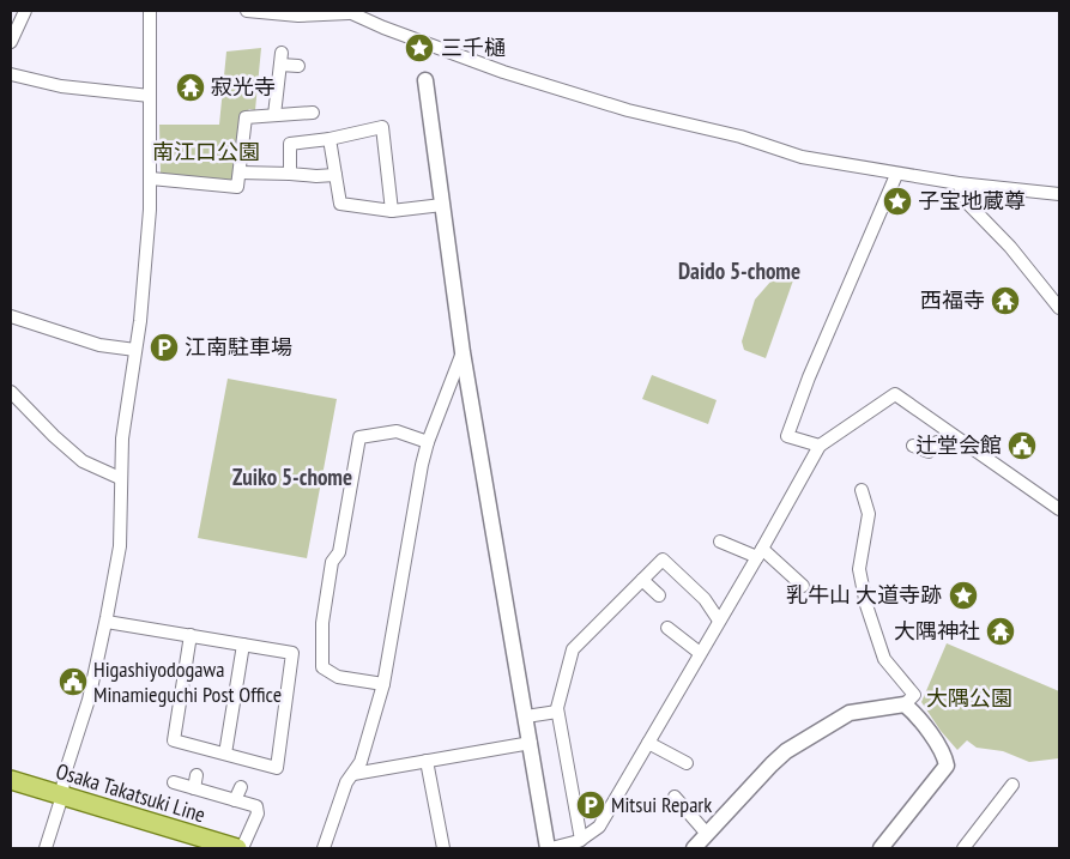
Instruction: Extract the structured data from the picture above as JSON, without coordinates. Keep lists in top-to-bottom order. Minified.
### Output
{"streets":{"main road":["Osaka Takatsuki Line"]},"districts":["Daido 5-chome","Zuiko 5-chome"],"parks":["南江口公園","大隅公園"],"places":{"place":["三千樋","子宝地蔵尊","乳牛山 大道寺跡"],"temple":["寂光寺","西福寺","大隅神社"],"parking":["江南駐車場","Mitsui Repark"],"public building":["辻堂会館","Higashiyodogawa Minamieguchi Post Office"]}}
